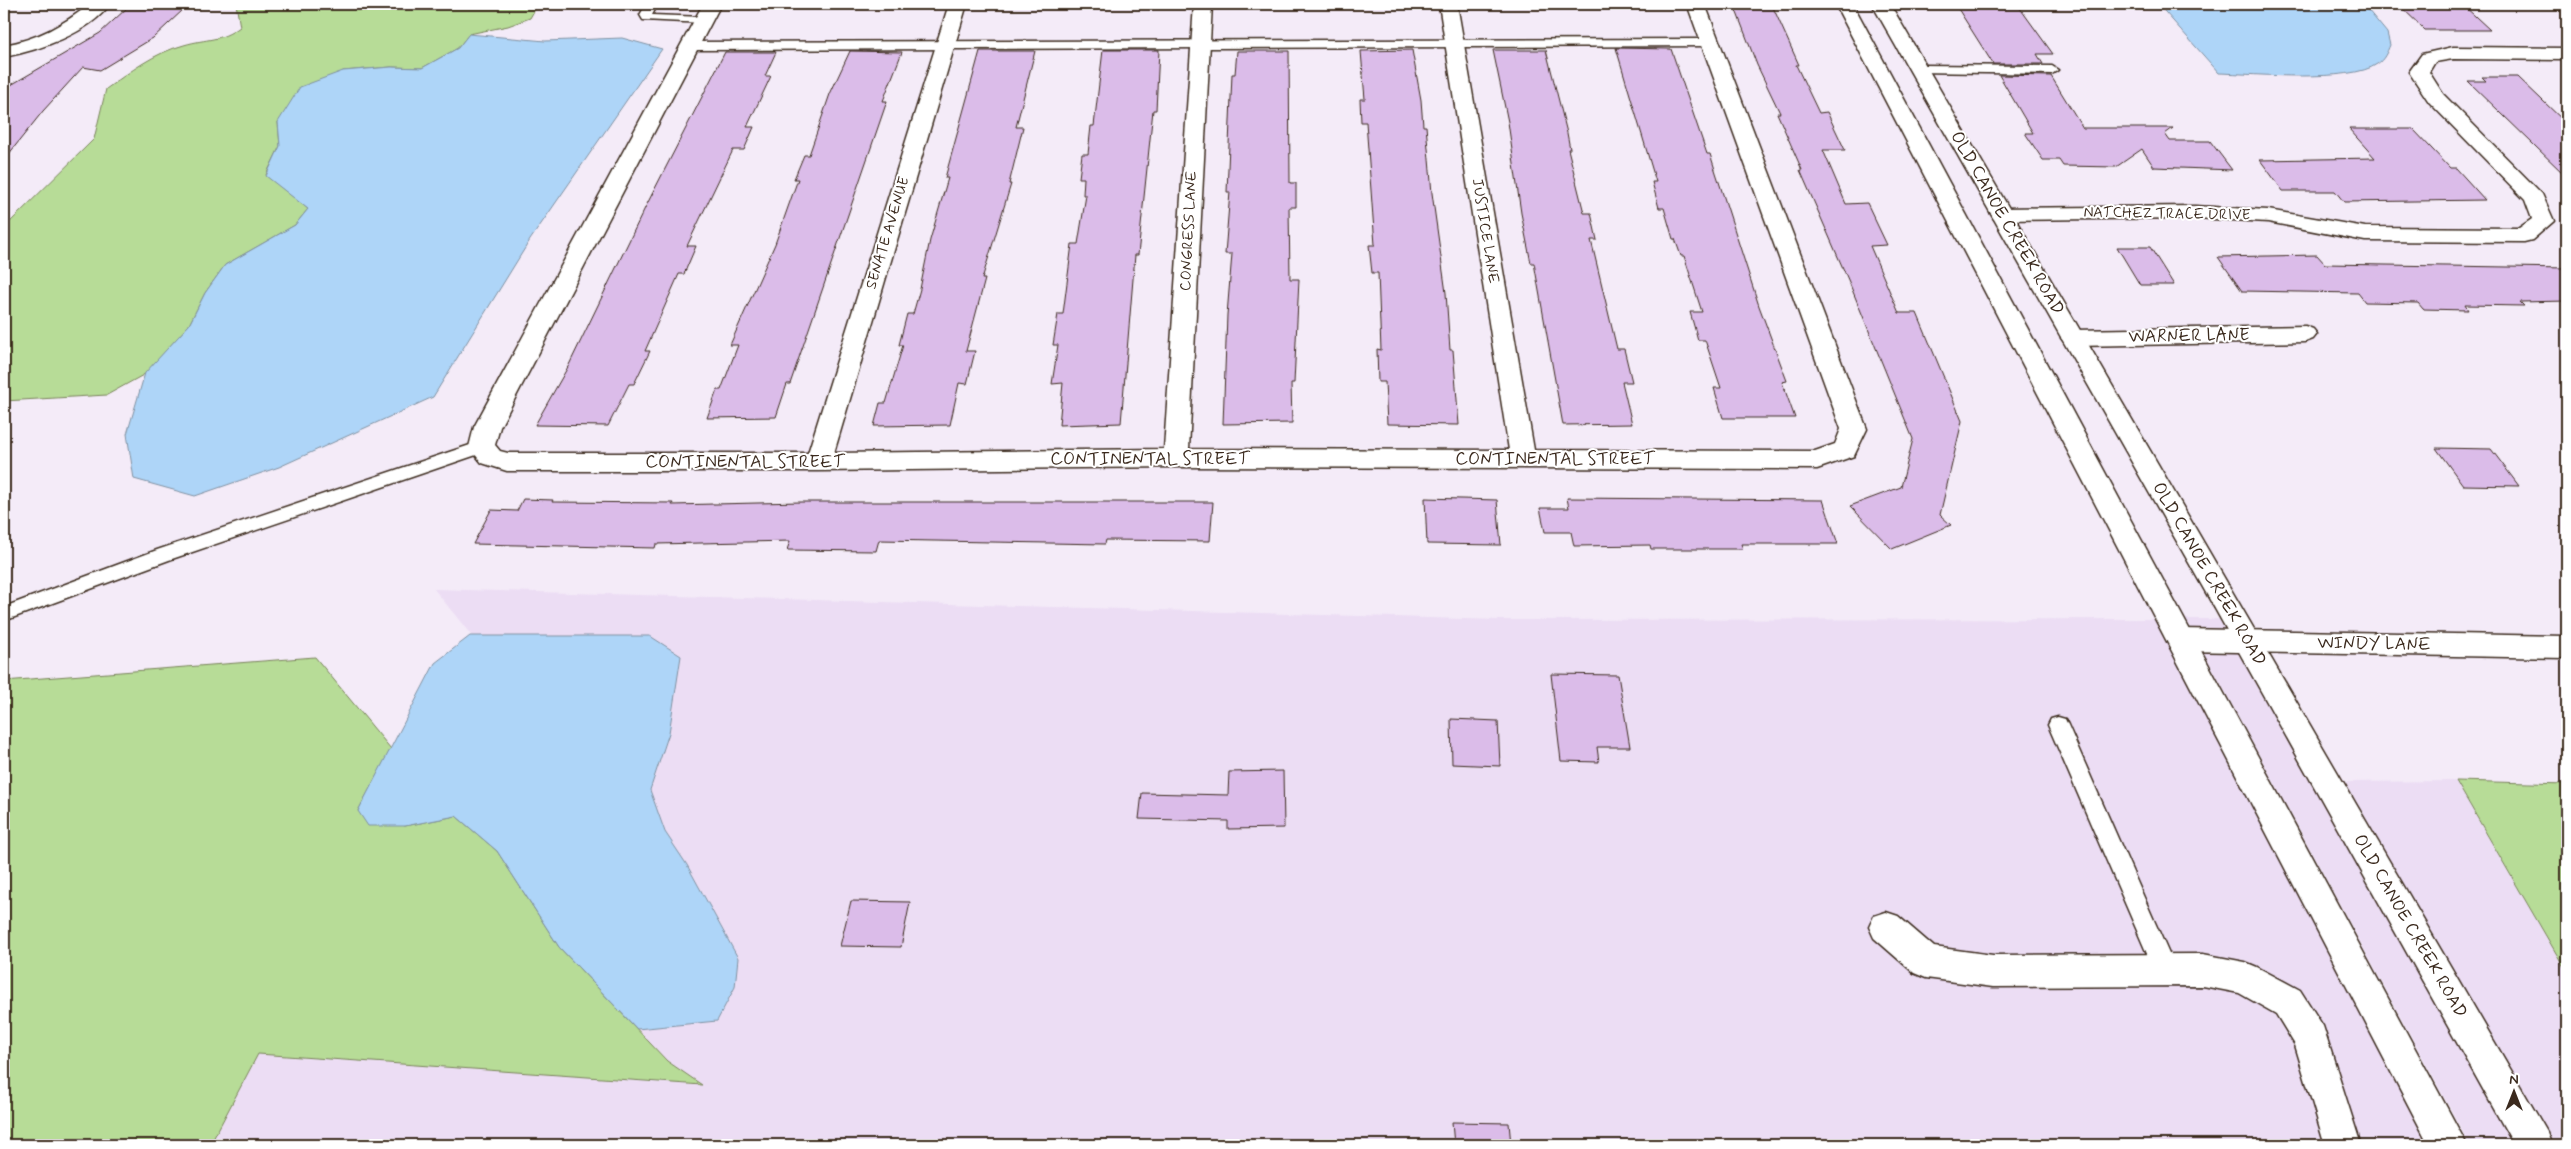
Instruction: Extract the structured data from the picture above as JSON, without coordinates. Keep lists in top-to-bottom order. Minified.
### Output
{"streets":{"street":["NATCHEZ TRACE DRIVE","OLD CANOE CREEK ROAD","CONGRESS LANE","JUSTICE LANE","SENATE AVENUE","WARNER LANE","CONTINENTAL STREET","WINDY LANE"]},"crossings":[["NATCHEZ TRACE DRIVE","OLD CANOE CREEK ROAD"],["OLD CANOE CREEK ROAD","WARNER LANE"],["OLD CANOE CREEK ROAD","WINDY LANE"],["CONGRESS LANE","CONTINENTAL STREET"],["JUSTICE LANE","CONTINENTAL STREET"],["SENATE AVENUE","CONTINENTAL STREET"]],"north":"top"}
